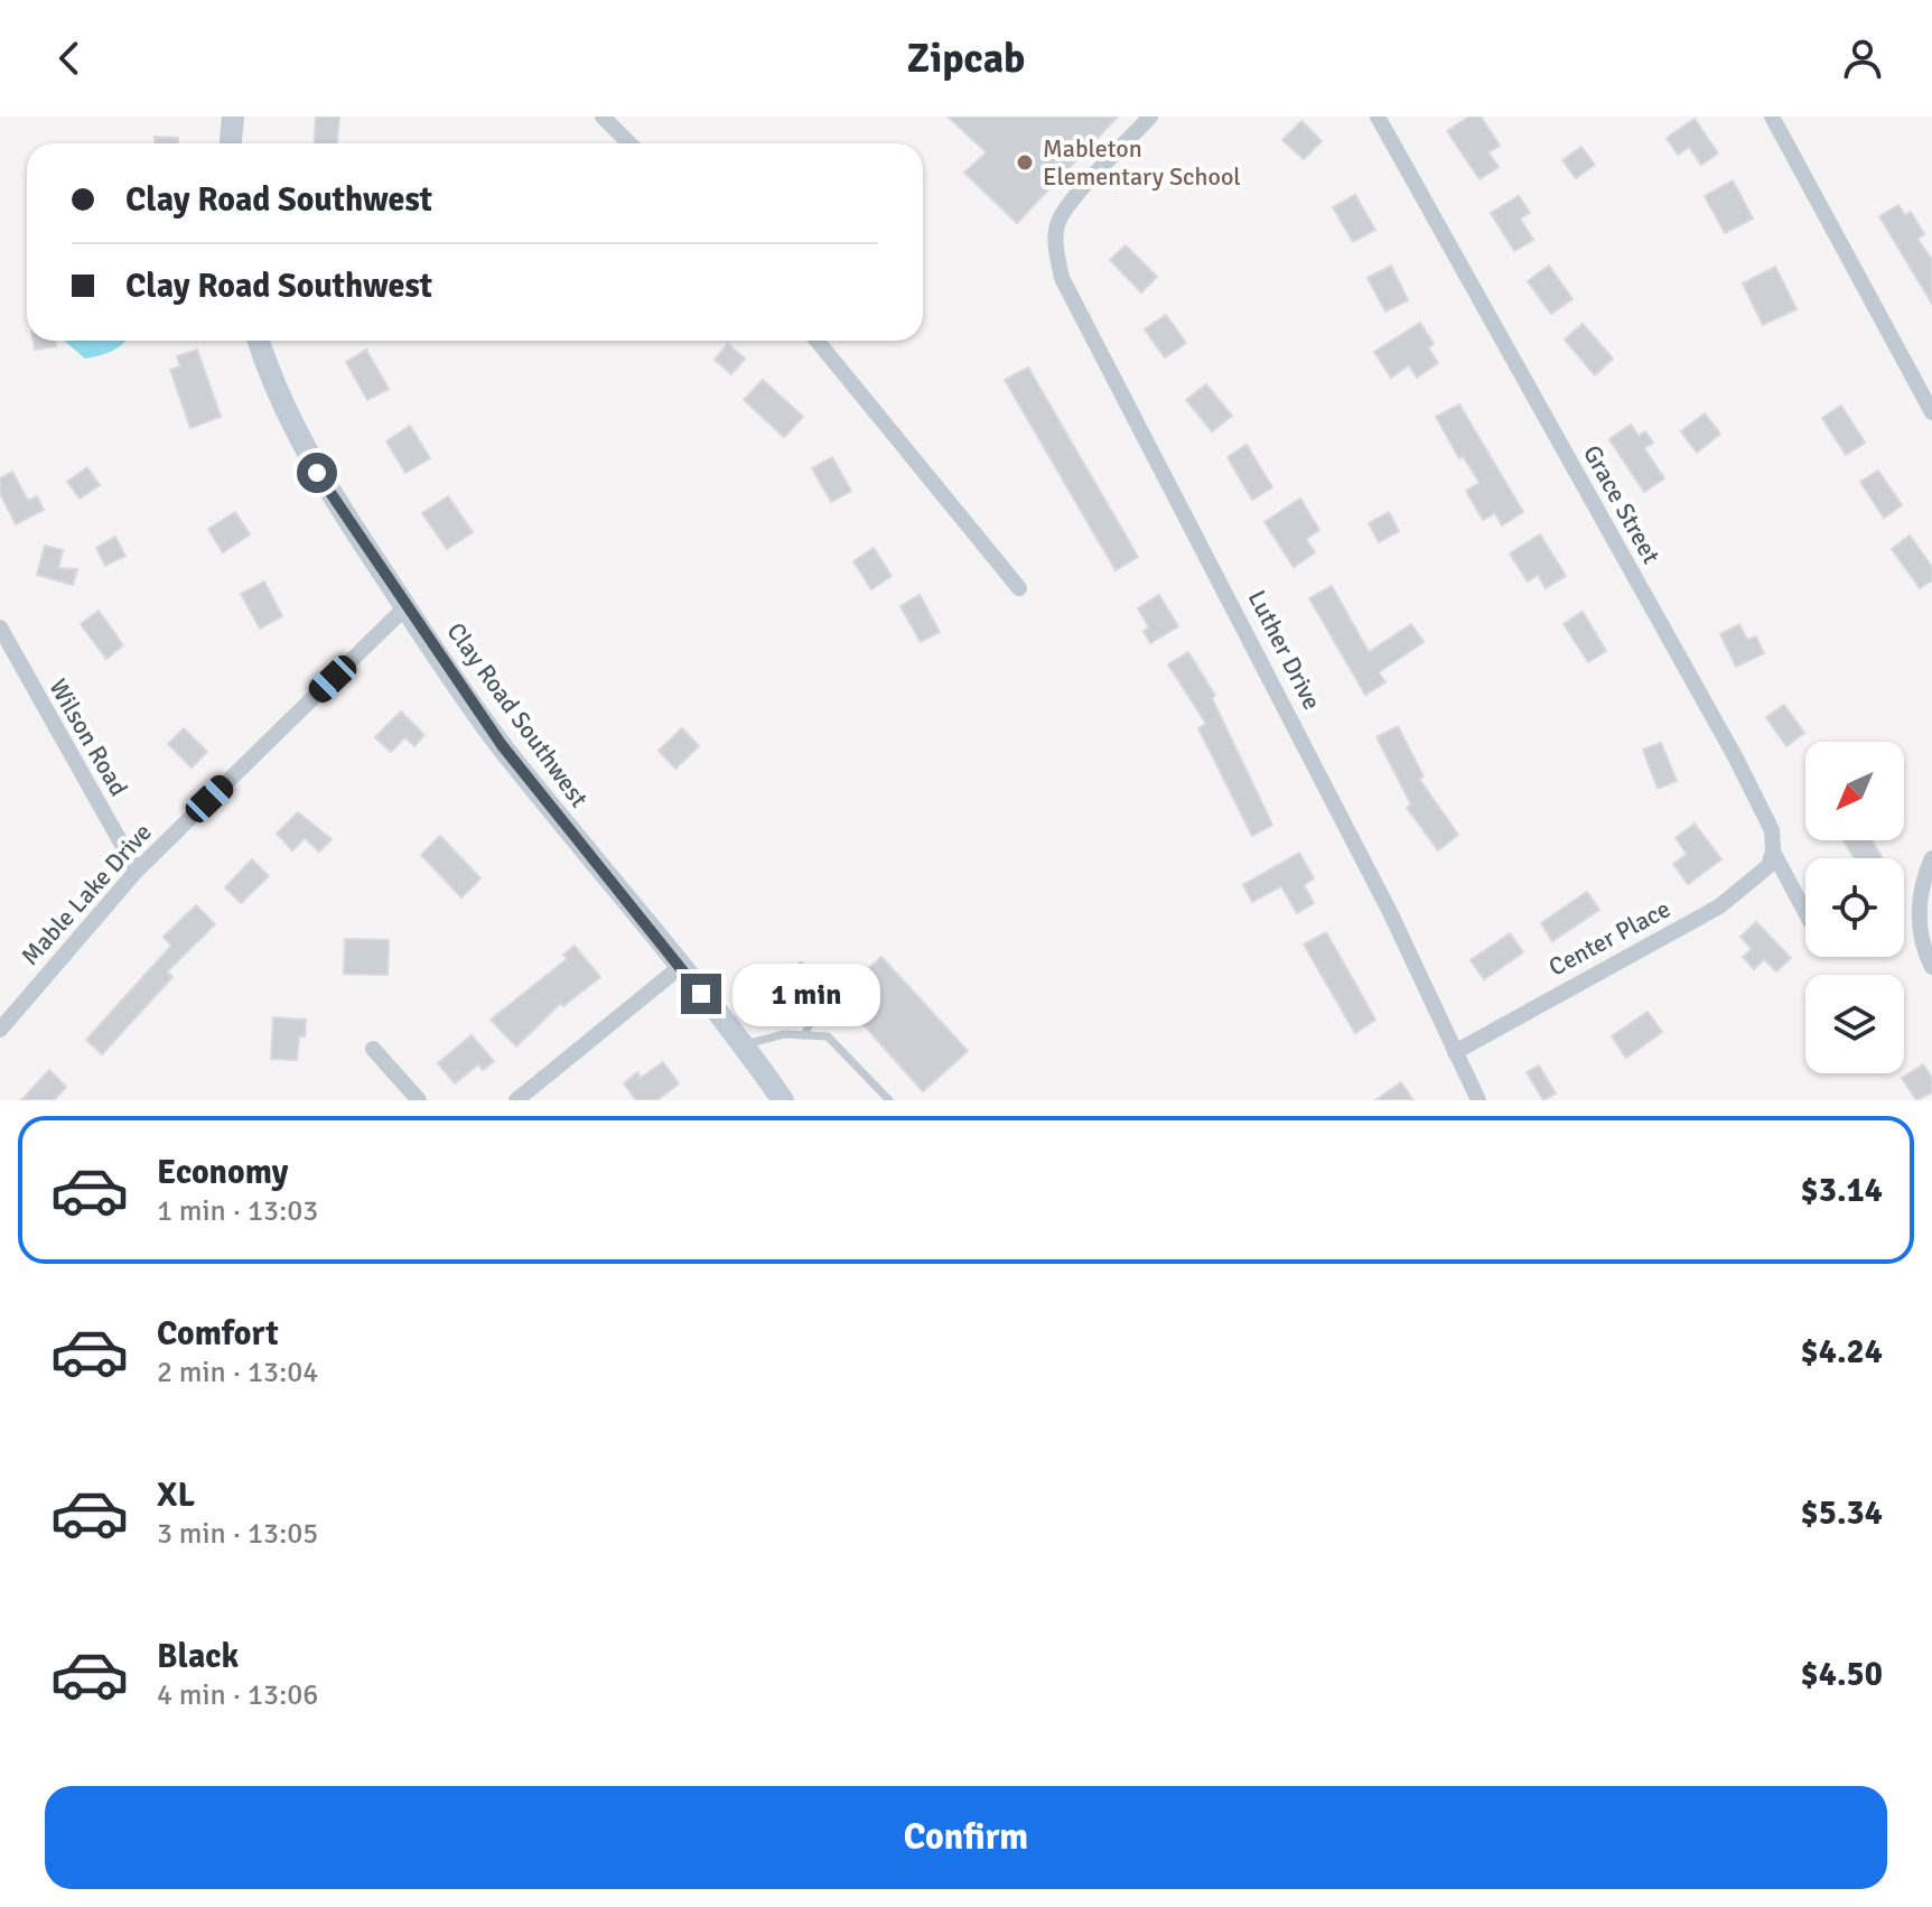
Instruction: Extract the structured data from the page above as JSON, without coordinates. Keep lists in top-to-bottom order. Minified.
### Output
{"streets":{"street":["Grace Street","Luther Drive","Clay Road Southwest","Wilson Road","Mable Lake Drive","Center Place"]},"crossings":[["Grace Street","Center Place"],["Luther Drive","Center Place"],["Clay Road Southwest","Mable Lake Drive"],["Wilson Road","Mable Lake Drive"]],"places":["Mableton Elementary School"],"north":"bottom left","page":{"header":"Zipcab","banner":["Clay Road Southwest","Clay Road Southwest"],"bubble":"1 min","list":[{"name":"Economy","note":"1 min · 13:03","value":"$3.14"},{"name":"Comfort","note":"2 min · 13:04","value":"$4.24"},{"name":"XL","note":"3 min · 13:05","value":"$5.34"},{"name":"Black","note":"4 min · 13:06","value":"$4.50"}],"buttons":"Confirm"}}
